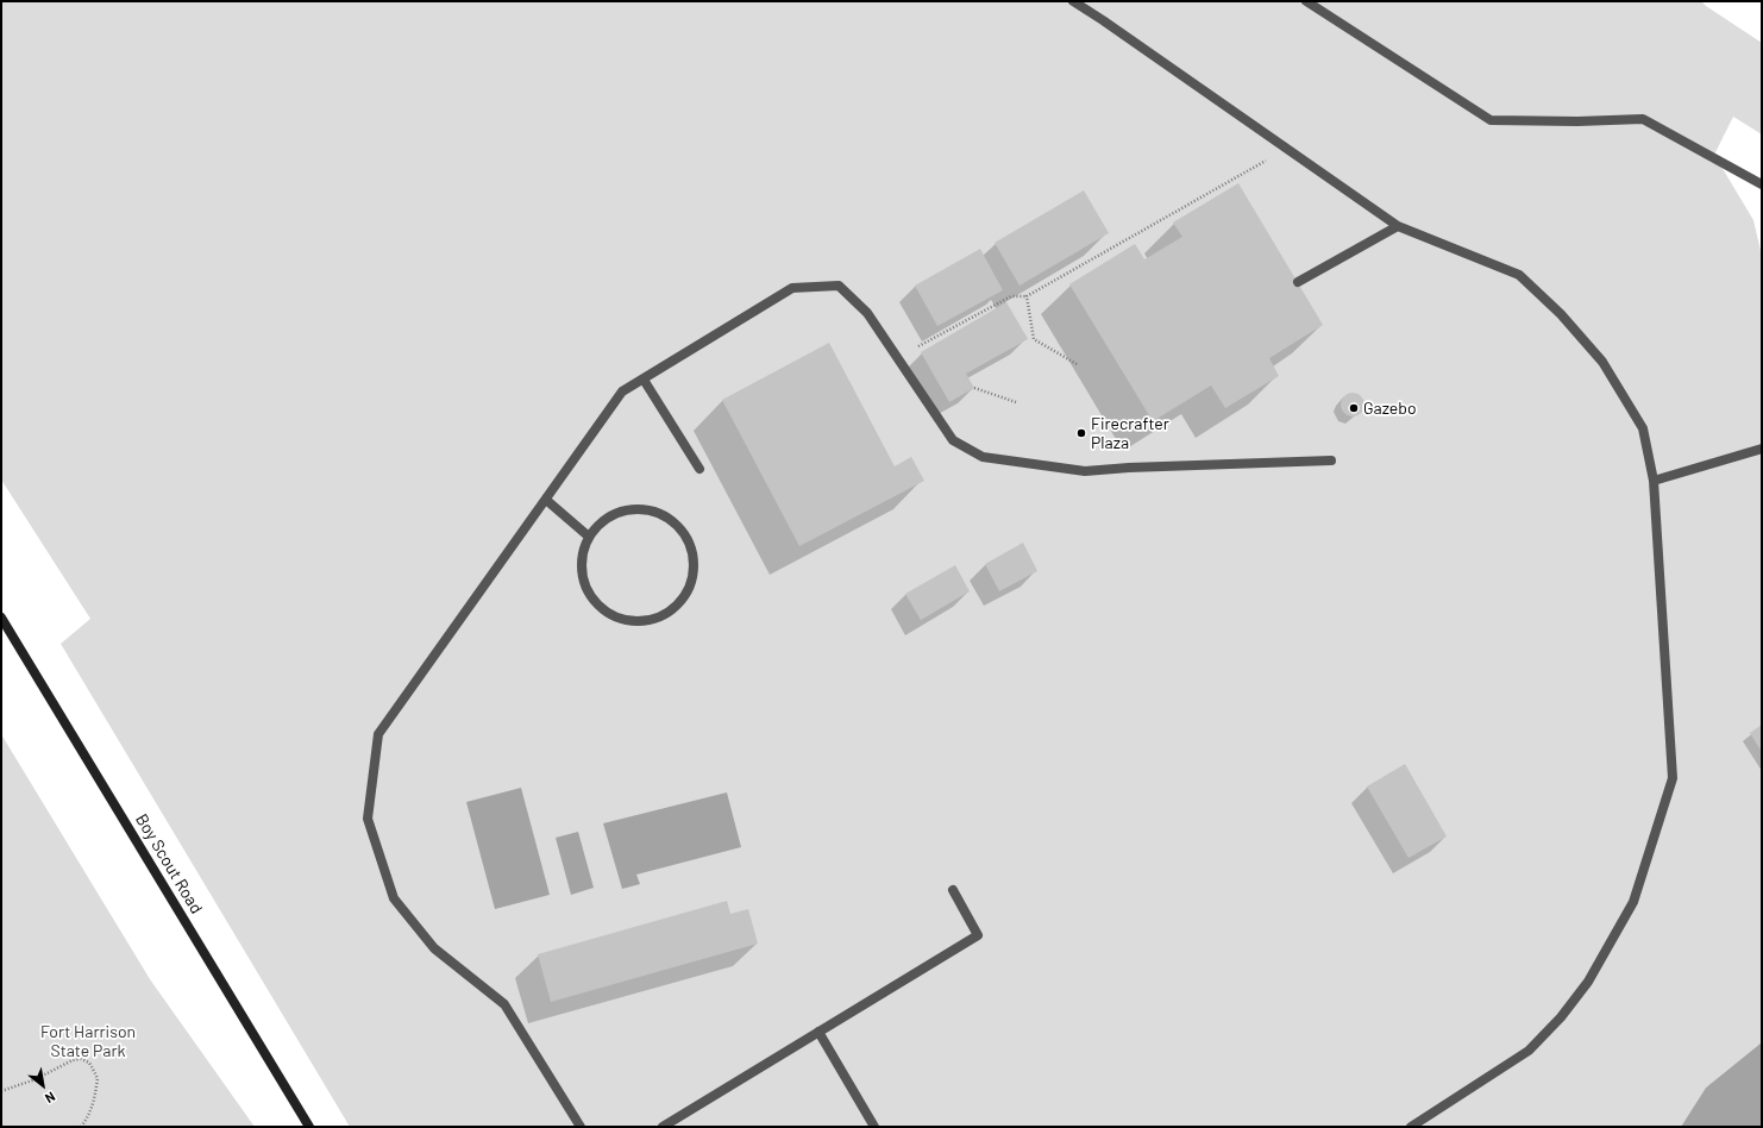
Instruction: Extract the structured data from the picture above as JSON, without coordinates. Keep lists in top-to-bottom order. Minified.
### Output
{"streets":{"street":["Boy Scout Road"]},"parks":["Fort Harrison State Park"],"places":["Gazebo","Firecrafter Plaza"],"north":"bottom right"}
